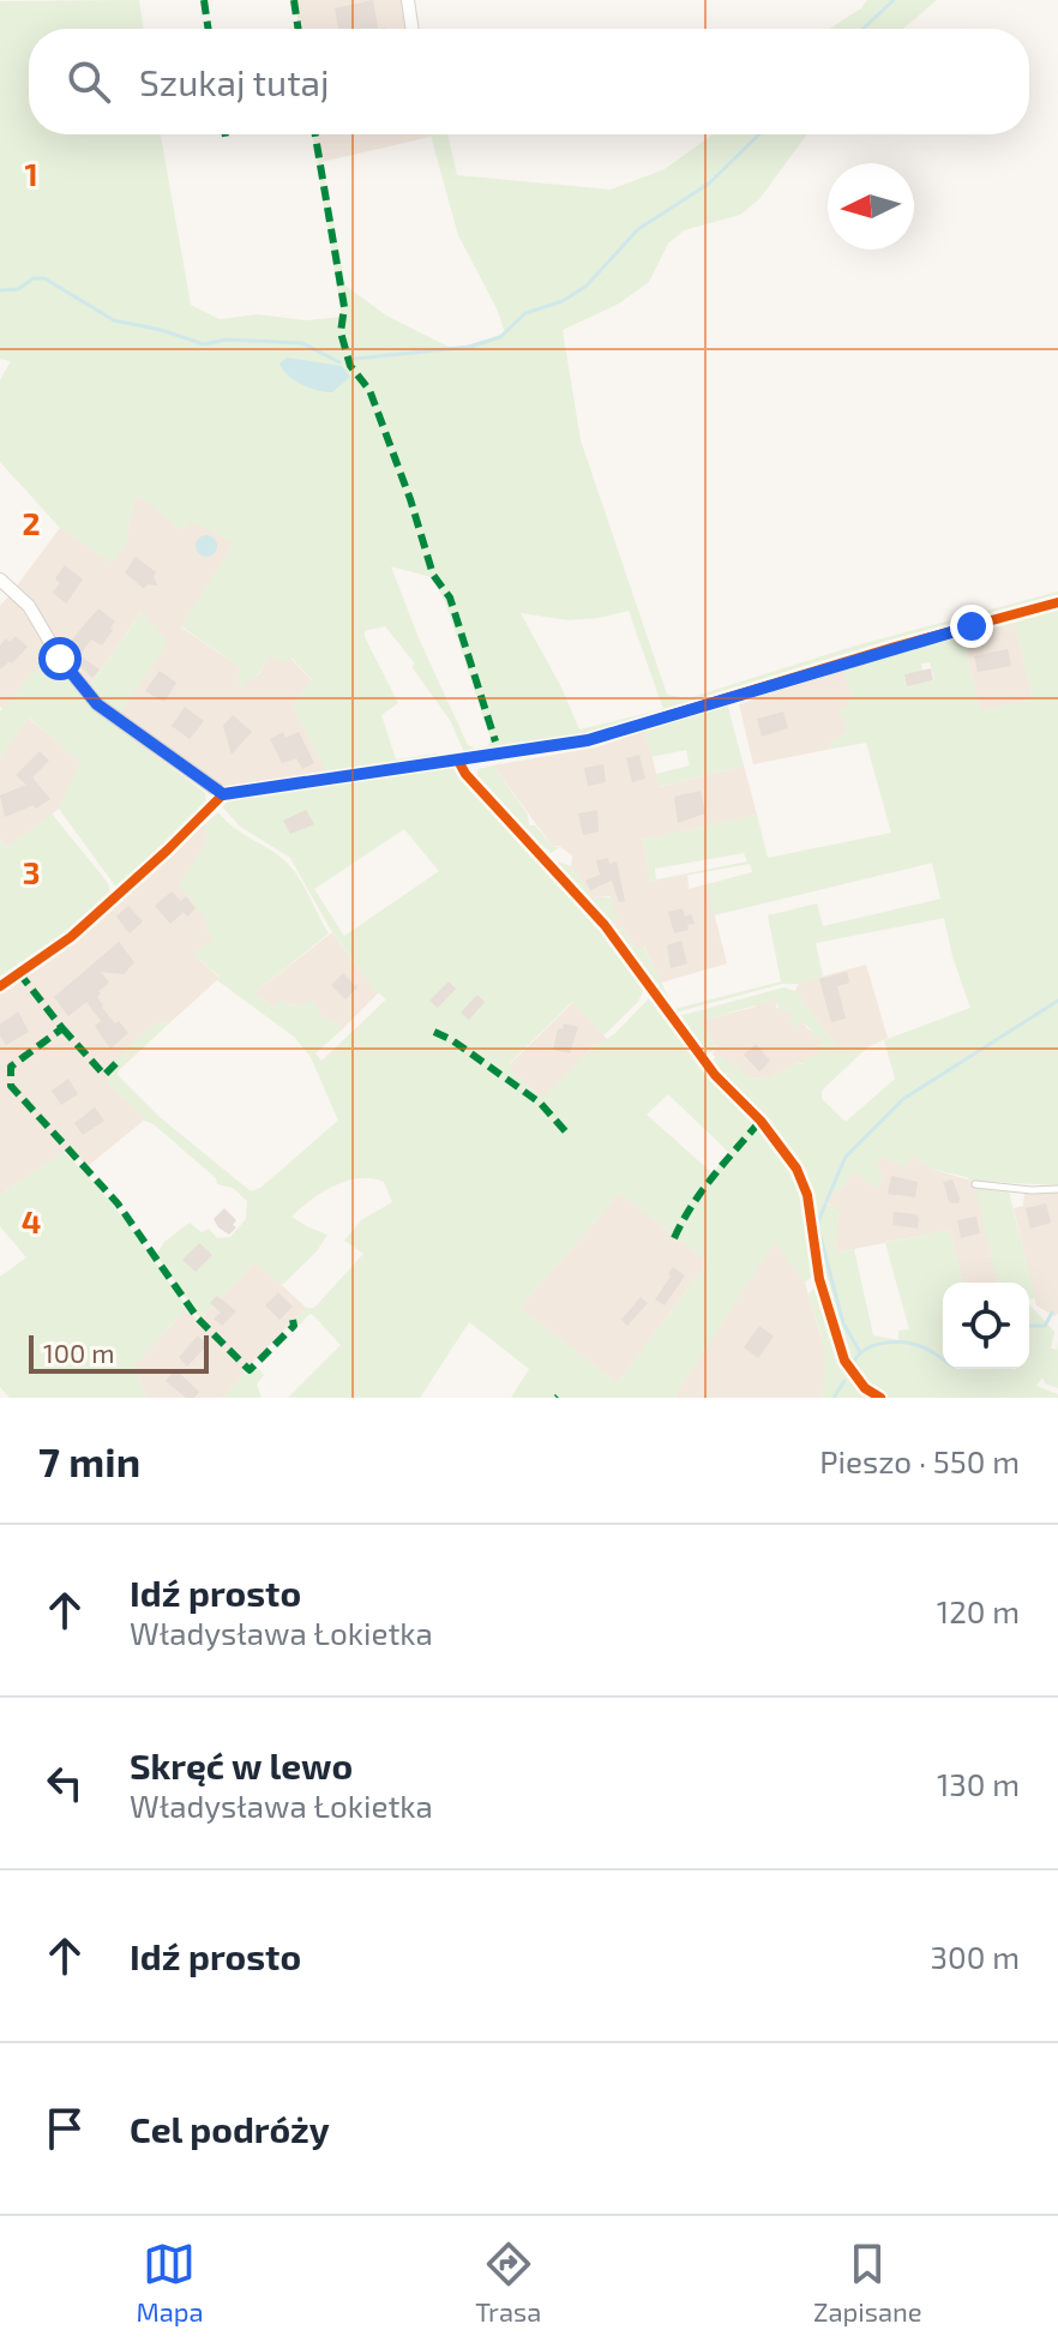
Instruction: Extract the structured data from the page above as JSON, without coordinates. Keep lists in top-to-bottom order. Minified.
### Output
{"scale_bar":"100 m","north":"left","page":{"search":"Szukaj tutaj","scale":"100 m","heading":["7 min","Pieszo · 550 m"],"list":[["Idź prosto","Władysława Łokietka","120 m"],["Skręć w lewo","Władysława Łokietka","130 m"],["Idź prosto","300 m"],"Cel podróży"],"nav":["Mapa","Trasa","Zapisane"]},"grid":{"rows":["1","2","3","4"]}}
